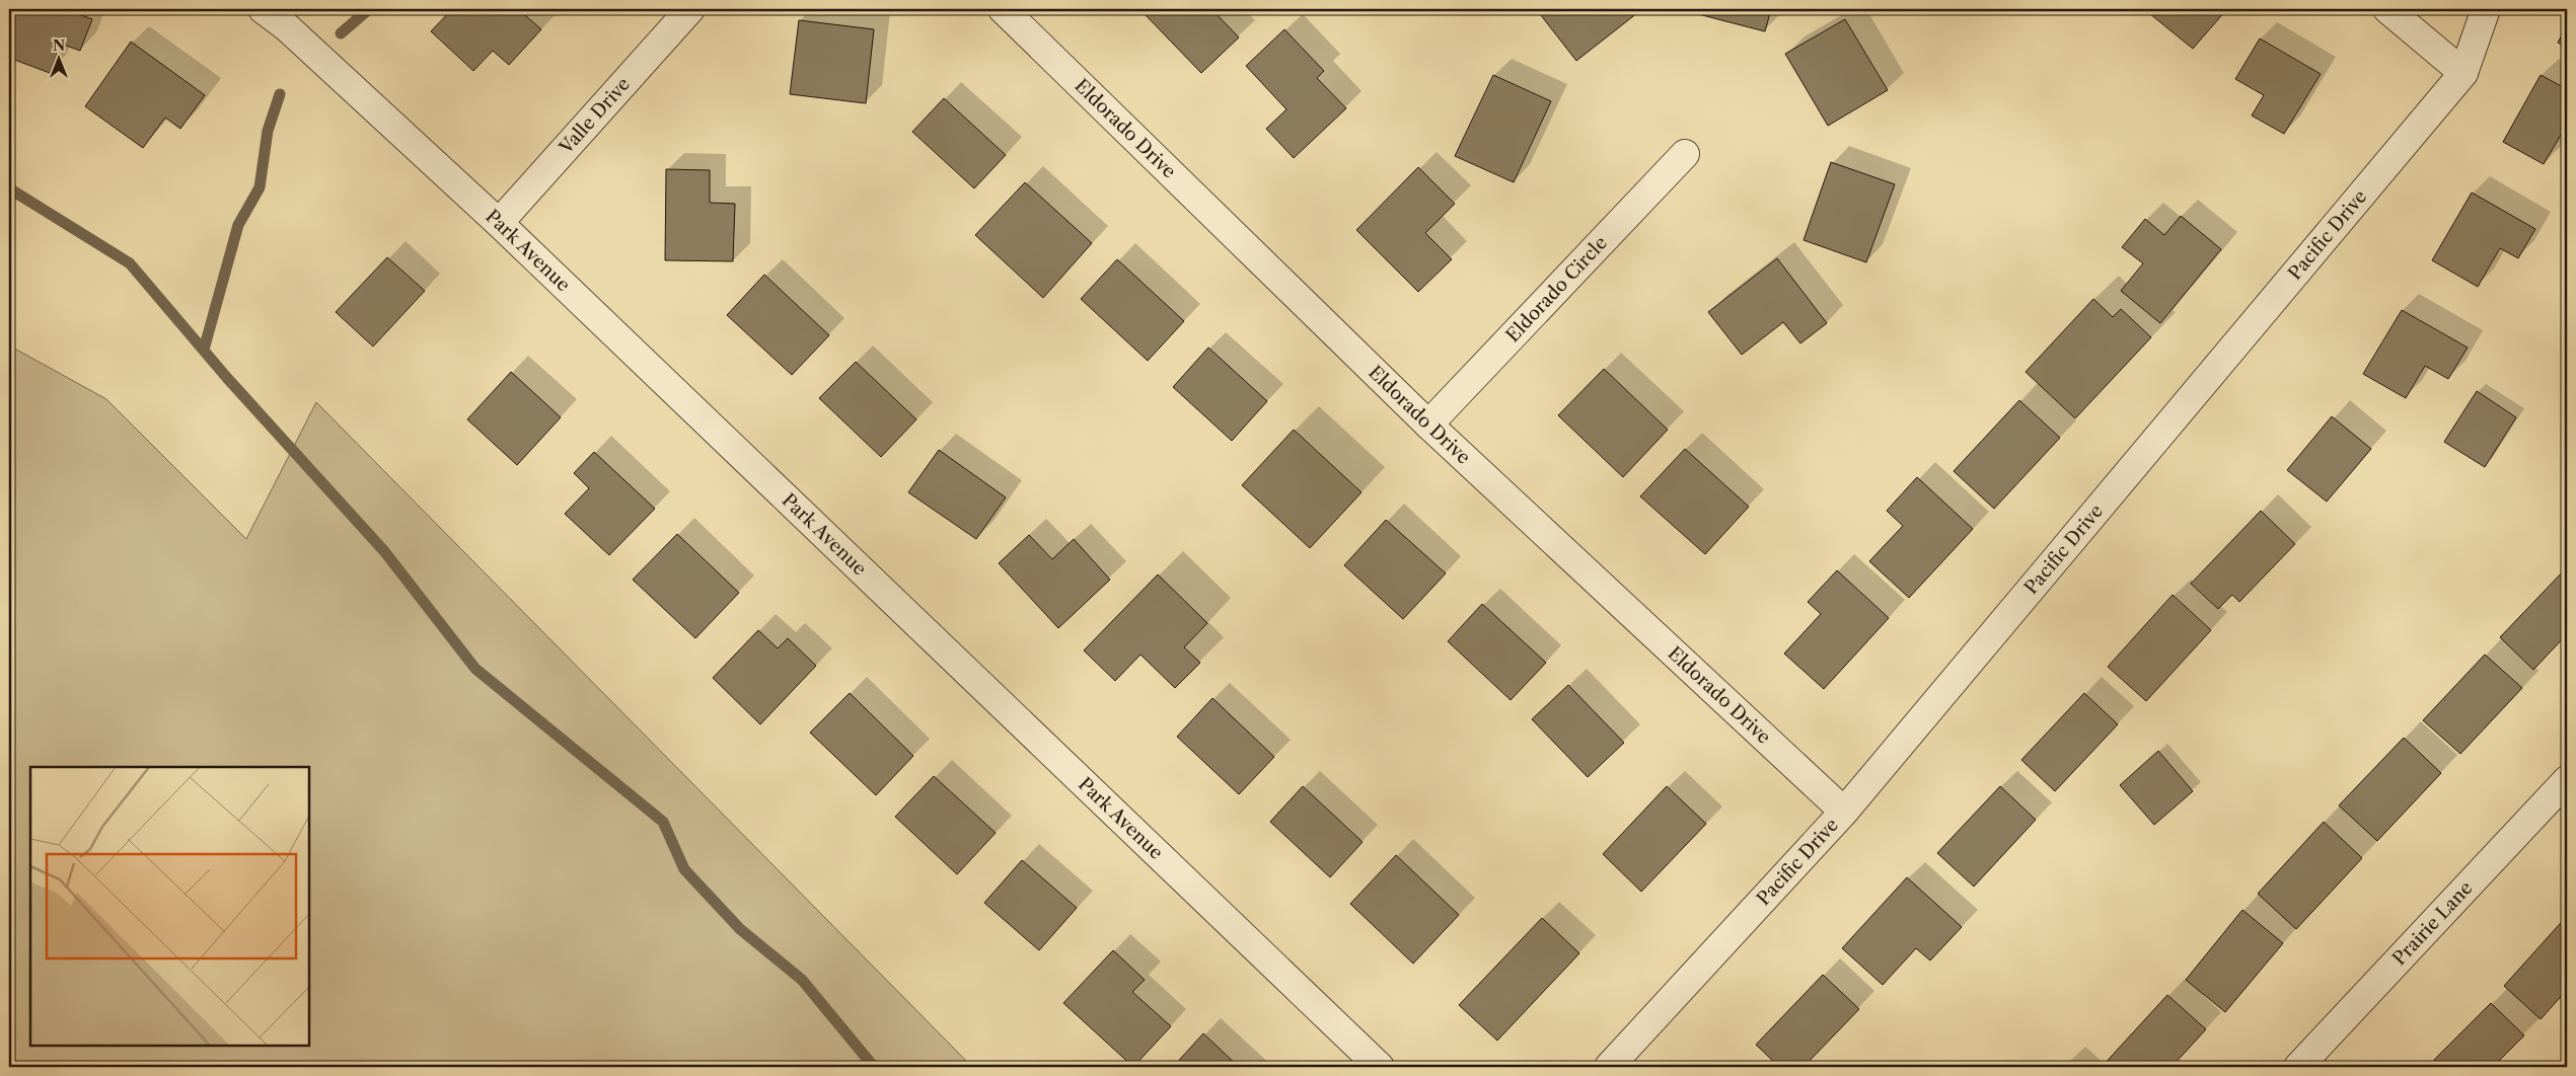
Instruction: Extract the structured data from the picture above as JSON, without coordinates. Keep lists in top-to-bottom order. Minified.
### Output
{"streets":{"street":["Valle Drive","Eldorado Drive","Pacific Drive","Park Avenue","Eldorado Circle","Prairie Lane"]},"crossings":[["Valle Drive","Park Avenue"],["Eldorado Drive","Pacific Drive"],["Eldorado Drive","Eldorado Circle"]],"north":"top"}
